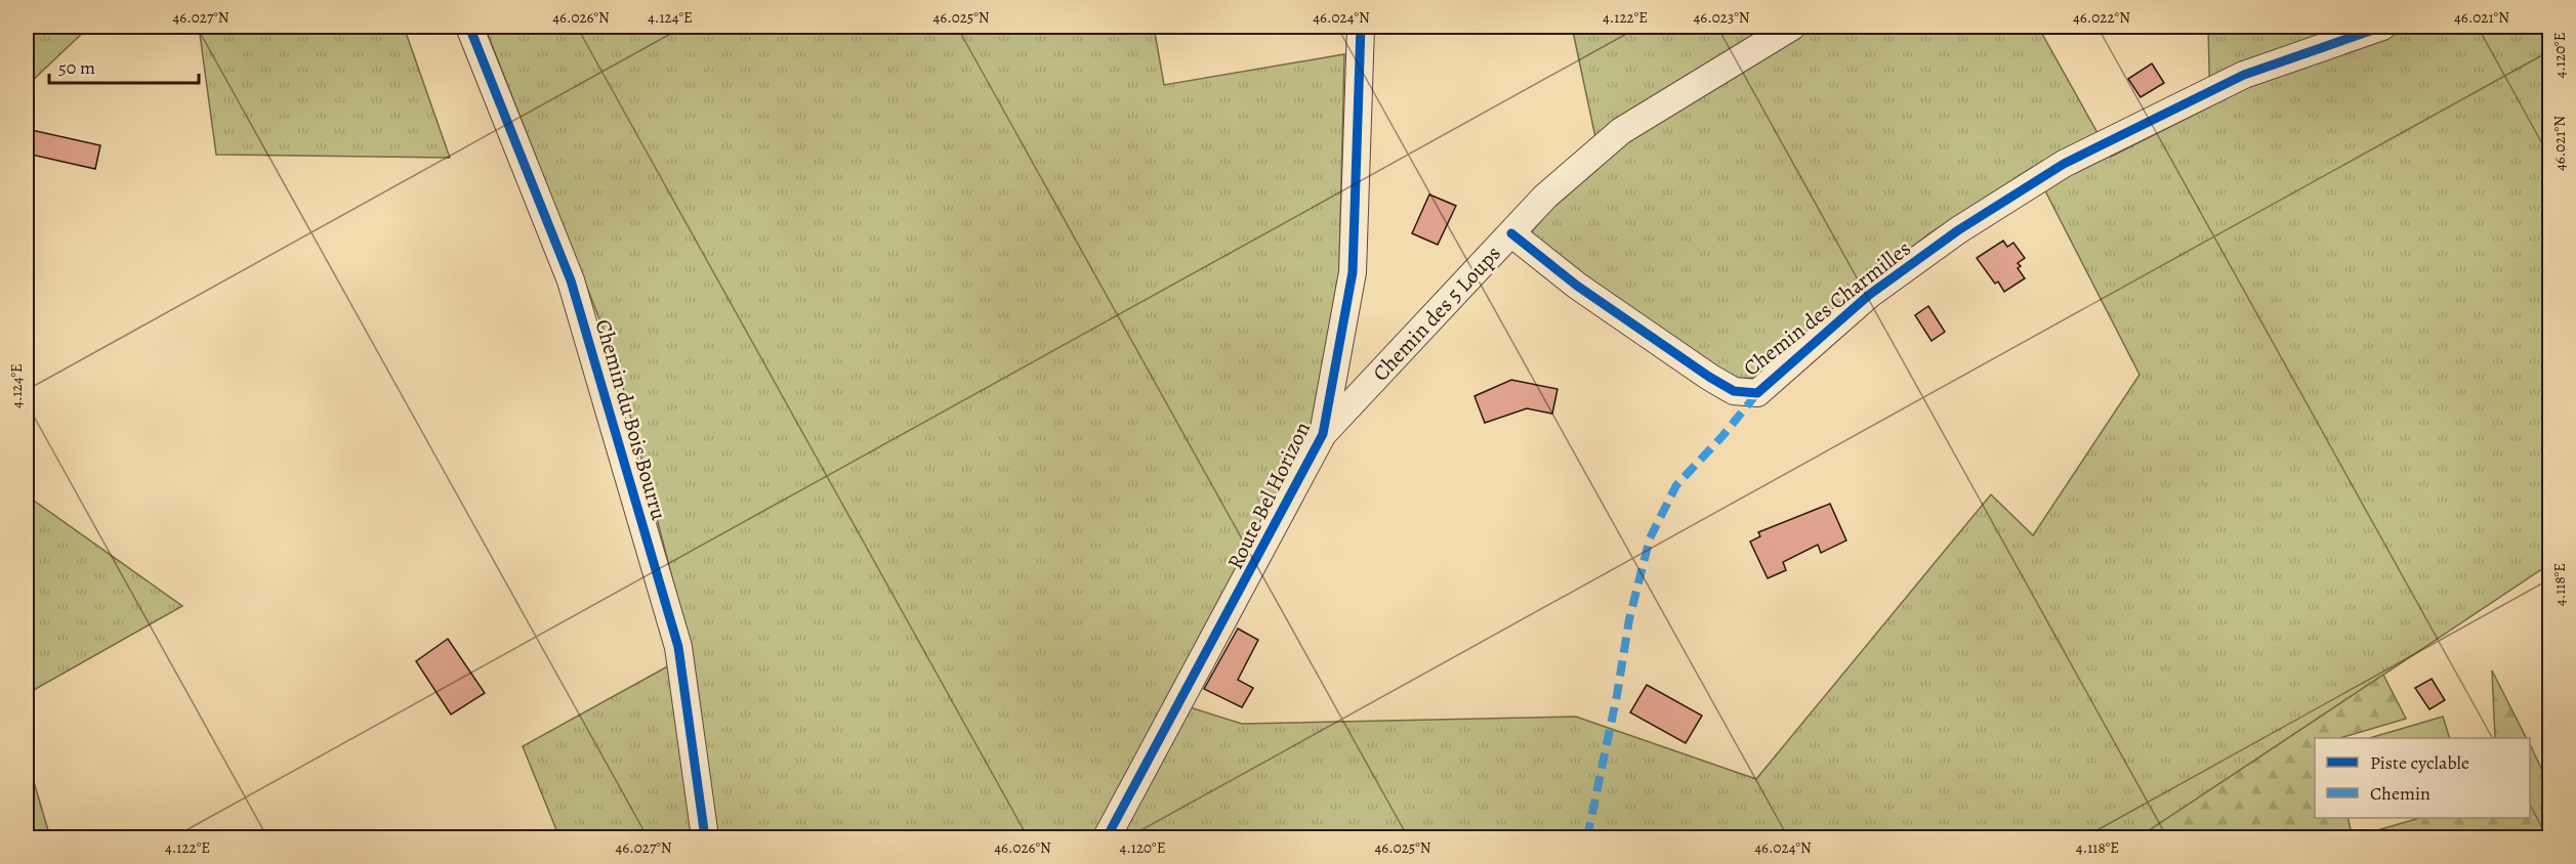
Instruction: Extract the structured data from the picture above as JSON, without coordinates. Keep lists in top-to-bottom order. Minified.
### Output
{"streets":{"street":["Chemin des Charmilles","Chemin des 5 Loups","Chemin du Bois Bourru","Route Bel Horizon"]},"crossings":[["Chemin des Charmilles","Chemin des 5 Loups"],["Chemin des 5 Loups","Route Bel Horizon"]],"legend":["Piste cyclable","Chemin"],"scale_bar":"50 m","coordinates":["46.027°N","46.026°N","4.124°E","46.025°N","46.024°N","4.122°E","46.023°N","46.022°N","46.021°N","4.120°E","4.118°E"]}
